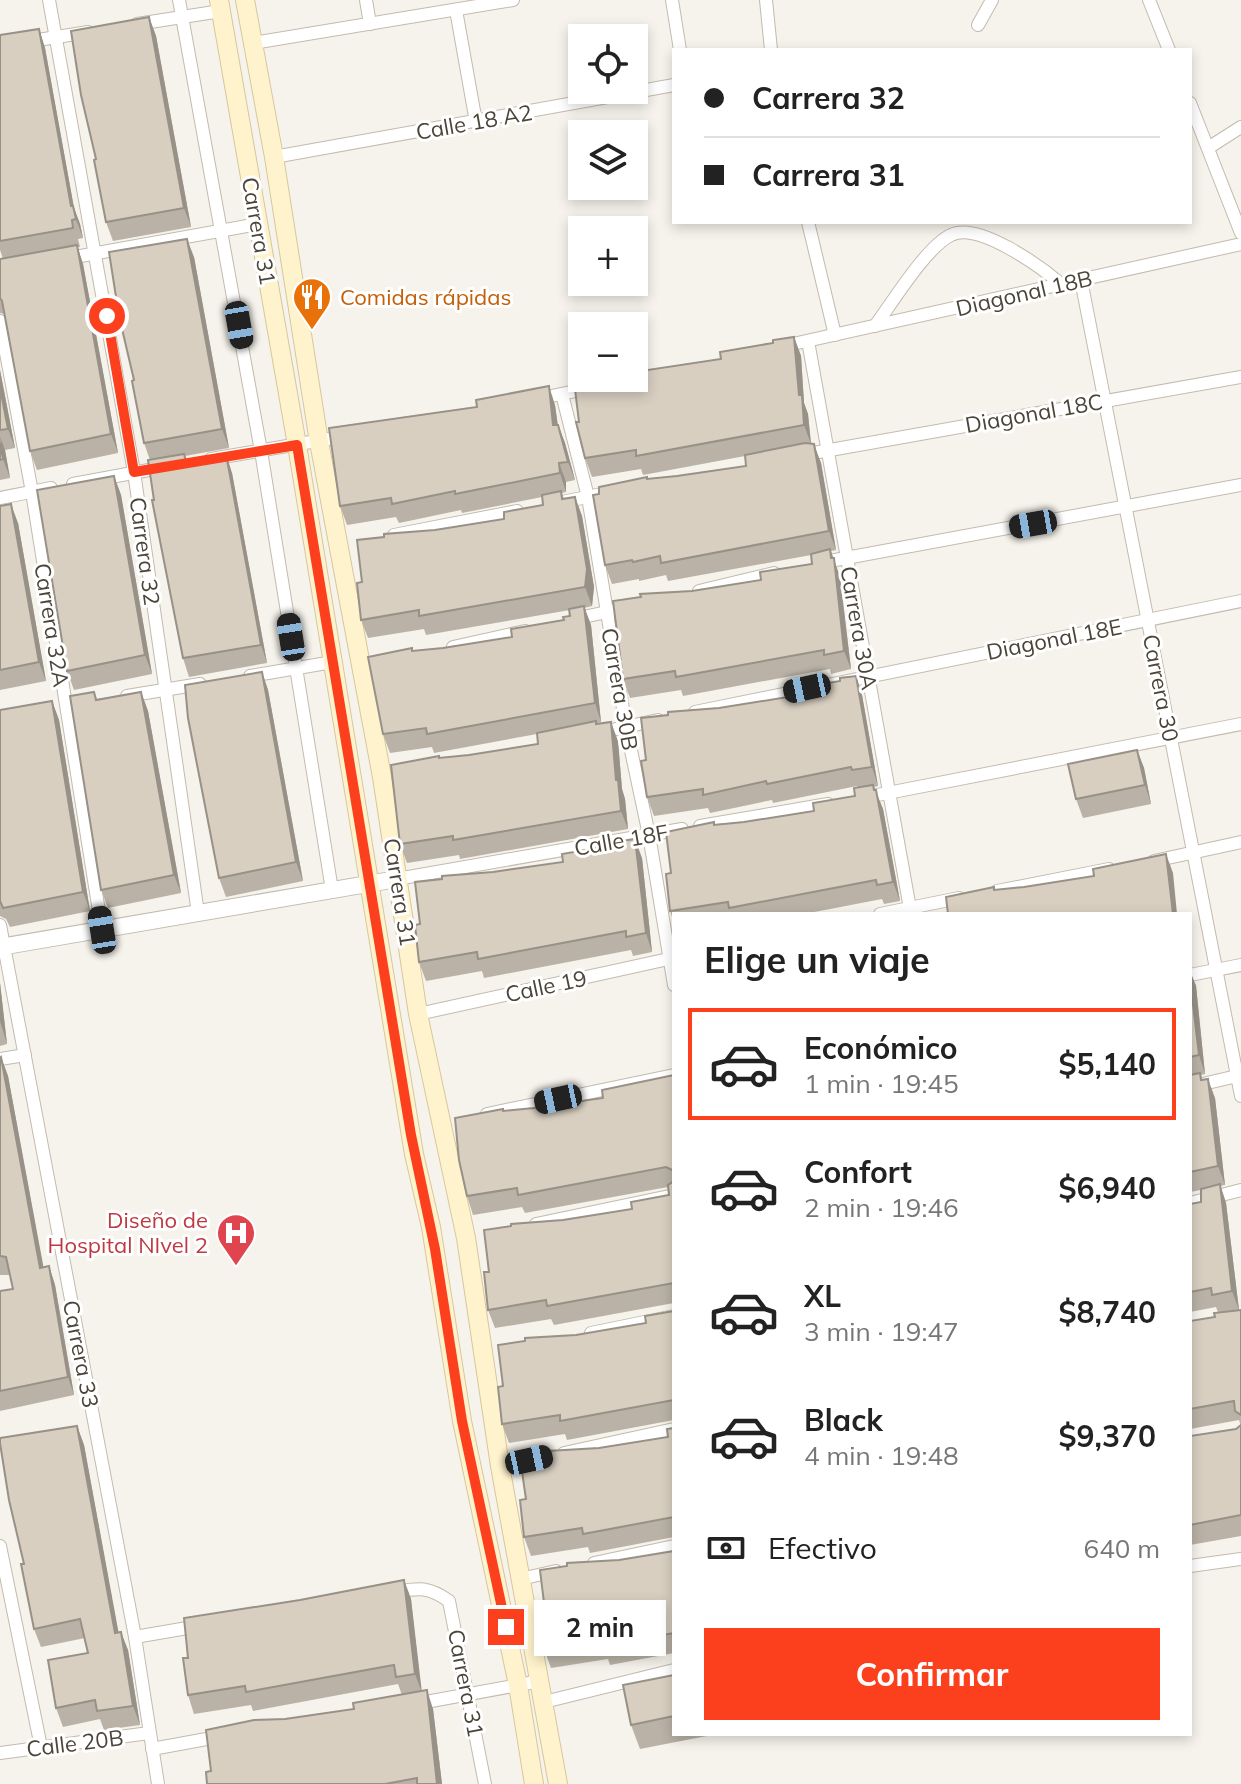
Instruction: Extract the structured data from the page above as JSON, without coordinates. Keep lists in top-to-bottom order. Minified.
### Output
{"streets":{"main road":["Carrera 31"],"street":["Calle 18 A2","Diagonal 18B","Diagonal 18C","Carrera 32","Carrera 32A","Carrera 30A","Diagonal 18E","Carrera 30","Carrera 30B","Calle 18F","Calle 19","Carrera 33","Calle 20B"]},"crossings":[["Calle 18 A2","Carrera 31"],["Carrera 31","Calle 18F"],["Carrera 31","Calle 19"],["Diagonal 18B","Carrera 30A"],["Diagonal 18B","Carrera 30"],["Diagonal 18C","Carrera 30A"],["Diagonal 18C","Carrera 30"],["Carrera 32","Calle 18F"],["Carrera 32A","Calle 18F"],["Carrera 30A","Diagonal 18E"],["Carrera 30A","Calle 18F"],["Diagonal 18E","Carrera 30"],["Carrera 30","Calle 18F"],["Carrera 30B","Calle 18F"],["Carrera 30B","Calle 19"],["Calle 18F","Carrera 33"],["Carrera 33","Calle 20B"]],"places":{"restaurant":["Comidas rápidas"],"hospital":["Diseño de Hospital NIvel 2"]},"page":{"map_buttons":["+","−"],"banner":["Carrera 32","Carrera 31"],"heading":"Elige un viaje","list":[{"name":"Económico","note":"1 min · 19:45","value":"$5,140"},{"name":"Confort","note":"2 min · 19:46","value":"$6,940"},{"name":"XL","note":"3 min · 19:47","value":"$8,740"},{"name":"Black","note":"4 min · 19:48","value":"$9,370"}],"pay":["Efectivo","640 m"],"bubble":"2 min","buttons":"Confirmar"}}
